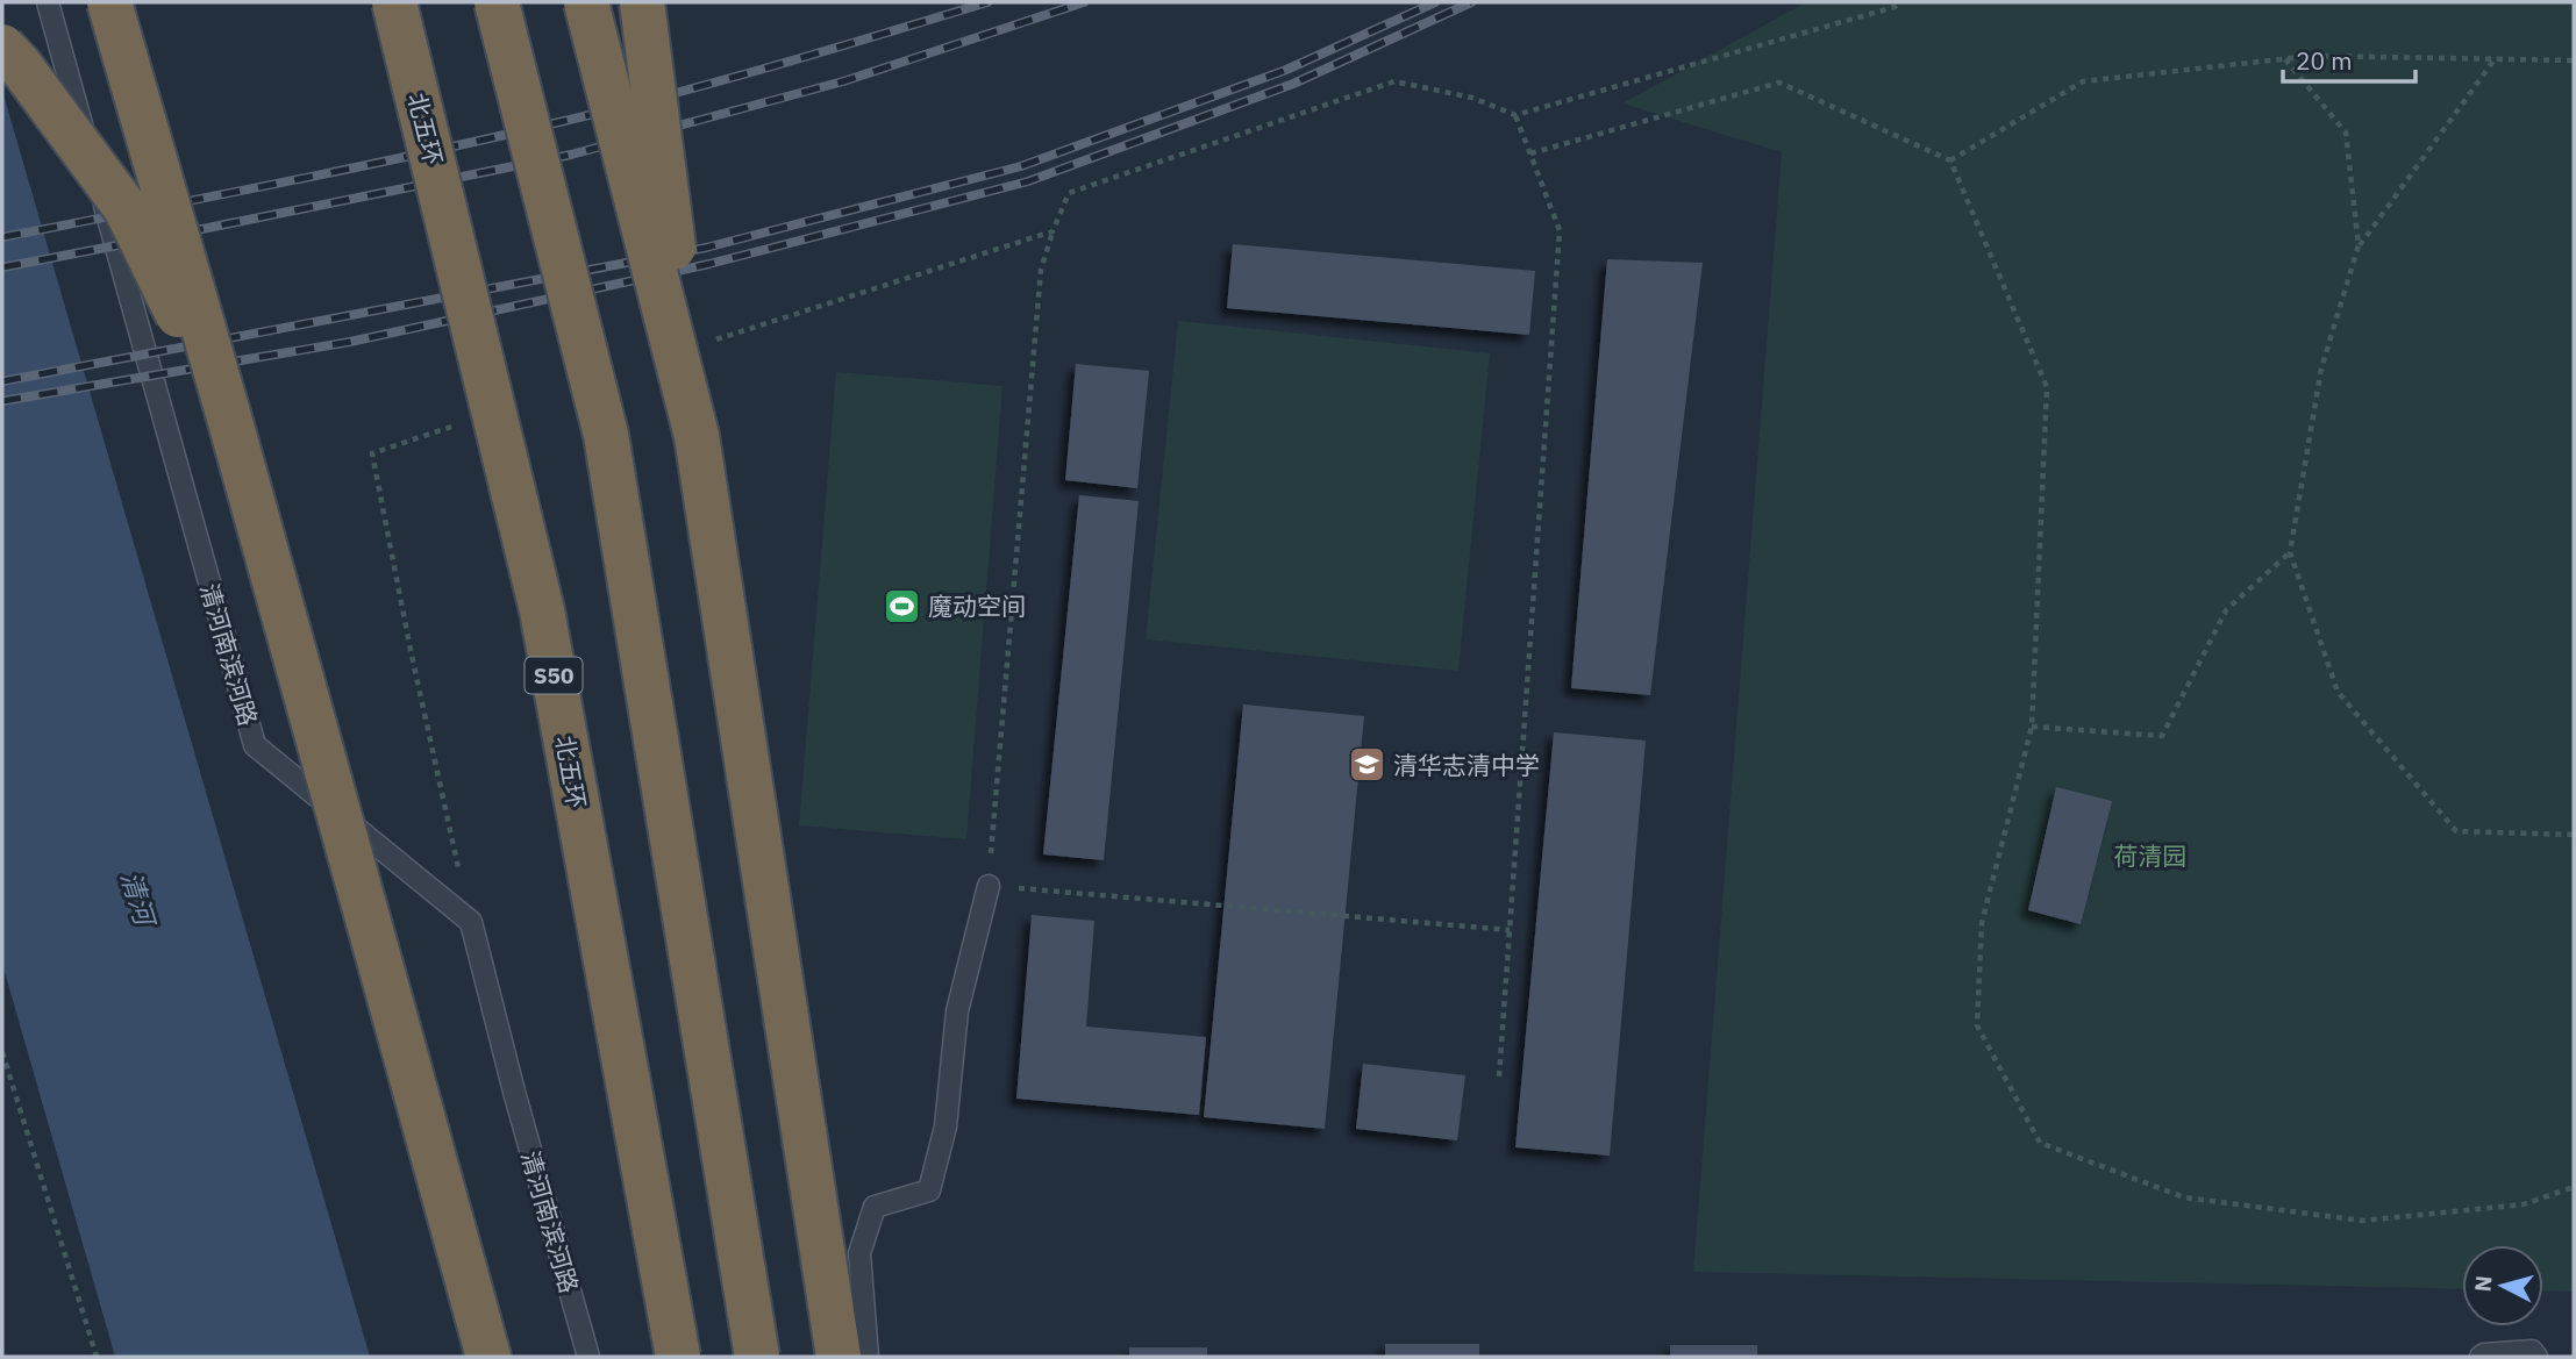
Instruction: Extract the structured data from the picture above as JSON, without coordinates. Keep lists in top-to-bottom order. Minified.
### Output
{"streets":{"highway":["北五环","S50"],"lane":["清河南滨河路"]},"water":["清河"],"parks":["荷清园"],"places":{"sports":["魔动空间"],"school or university":["清华志清中学"]},"scale_bar":"20 m","north":"left"}
